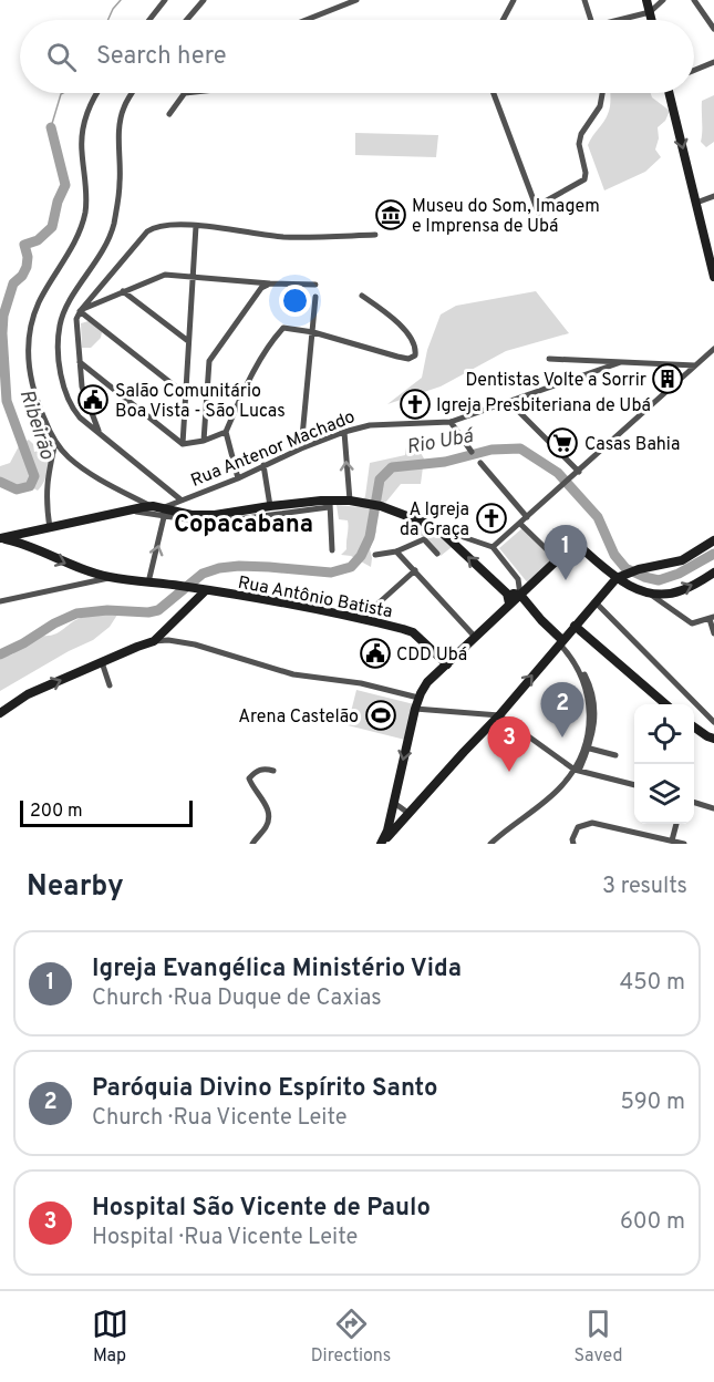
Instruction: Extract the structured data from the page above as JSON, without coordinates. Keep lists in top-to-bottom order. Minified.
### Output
{"streets":{"main road":["Rua Antônio Batista"],"street":["Rua Antenor Machado"]},"districts":["Copacabana"],"water":["Ribeirão","Rio Ubá"],"places":{"museum":["Museu do Som, Imagem e Imprensa de Ubá"],"building":["Dentistas Volte a Sorrir"],"public building":["Salão Comunitário Boa Vista - São Lucas","CDD Ubá"],"church":["Igreja Presbiteriana de Ubá","A Igreja da Graça"],"supermarket":["Casas Bahia"],"sports":["Arena Castelão"]},"scale_bar":"200 m","page":{"search":"Search here","pins":["1","2","3"],"scale":"200 m","heading":["Nearby","3 results"],"list":[{"mark":"1","name":"Igreja Evangélica Ministério Vida","note":"Church · Rua Duque de Caxias","value":"450 m"},{"mark":"2","name":"Paróquia Divino Espírito Santo","note":"Church · Rua Vicente Leite","value":"590 m"},{"mark":"3","name":"Hospital São Vicente de Paulo","note":"Hospital · Rua Vicente Leite","value":"600 m"}],"nav":["Map","Directions","Saved"]}}
